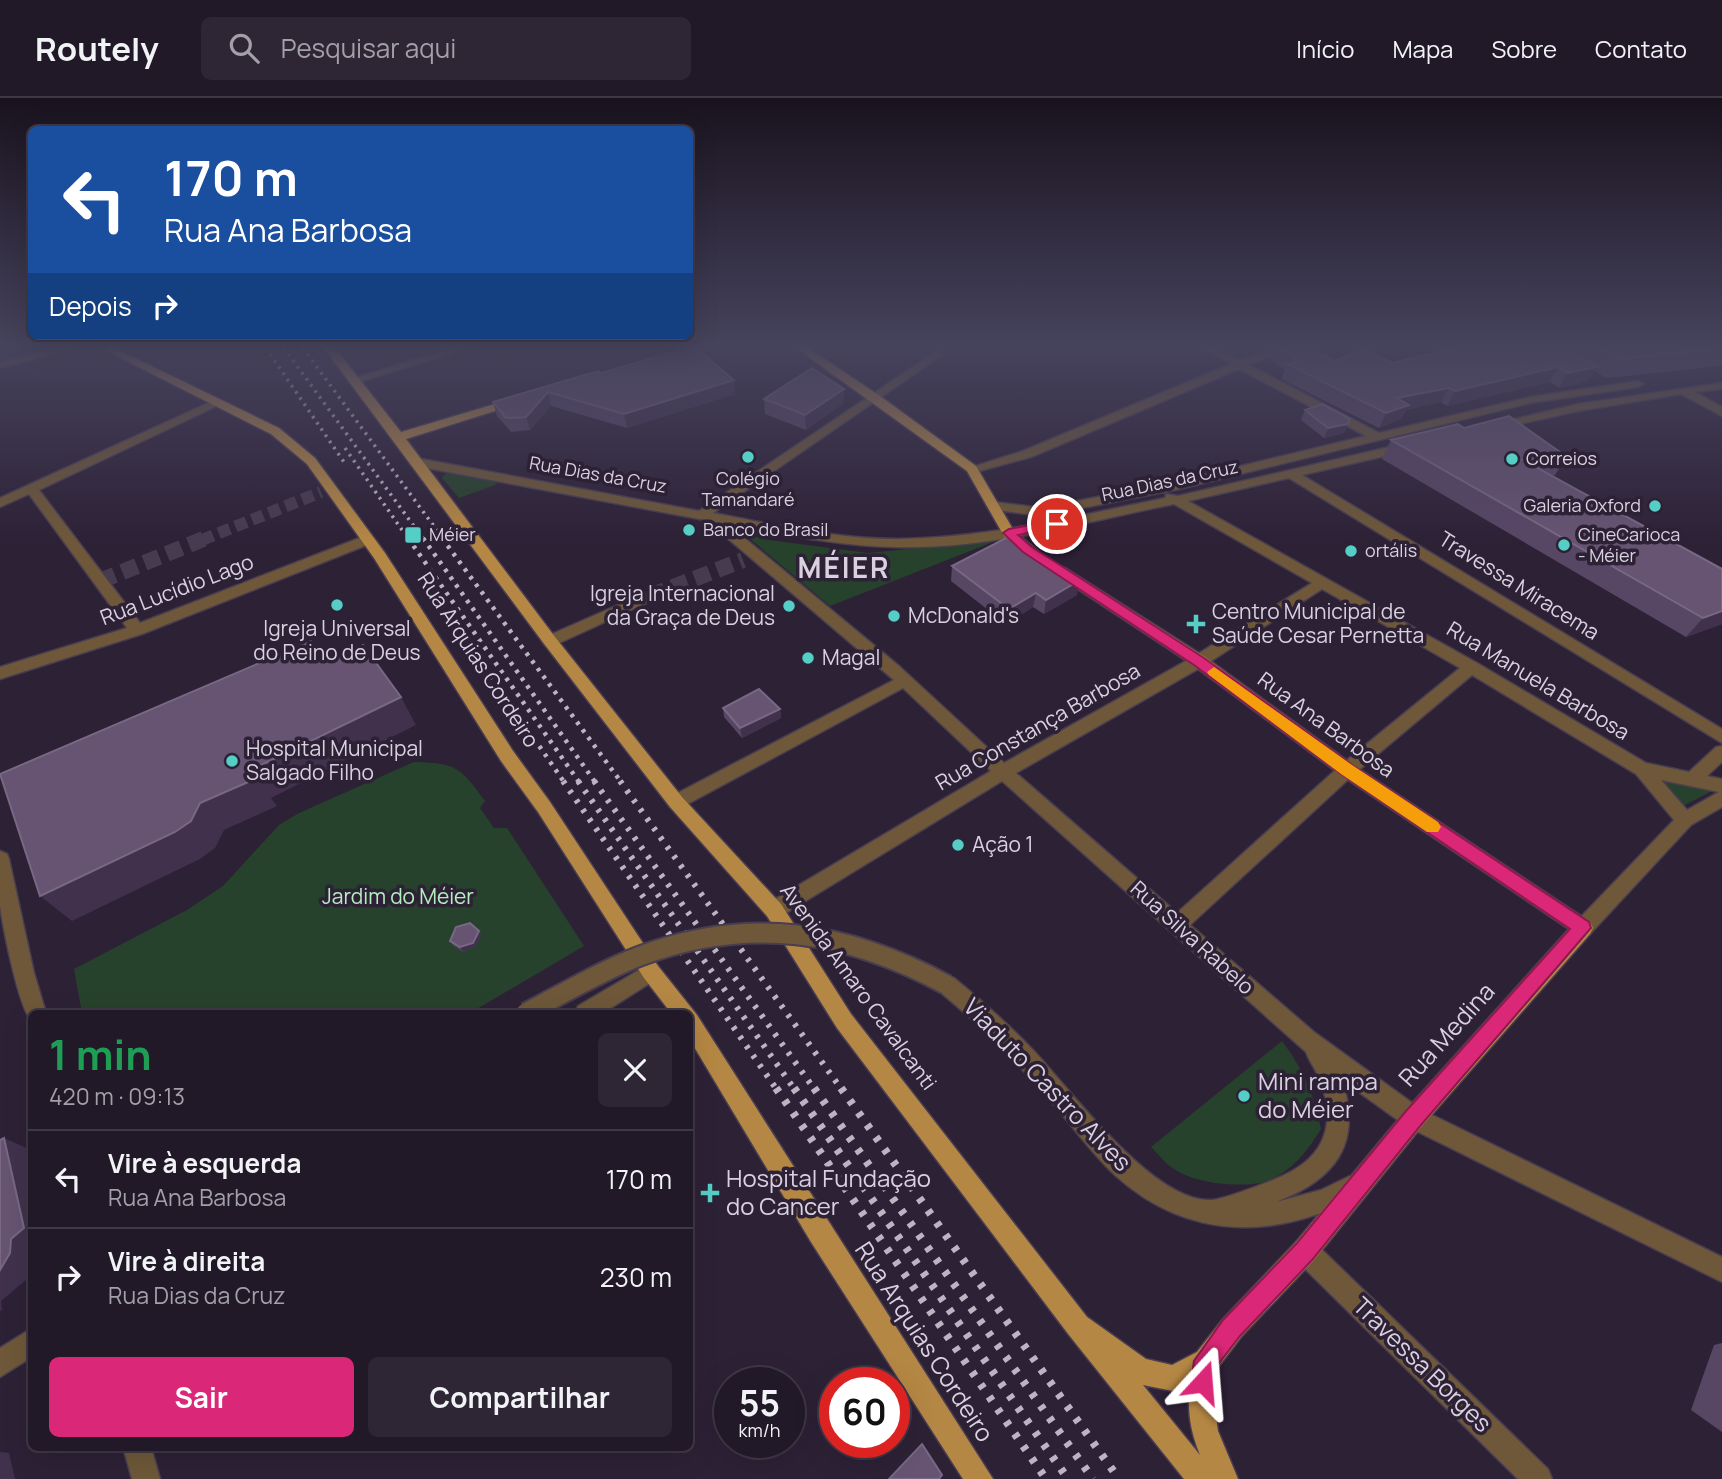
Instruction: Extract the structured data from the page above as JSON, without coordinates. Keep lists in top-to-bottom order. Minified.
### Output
{"streets":{"main road":["Rua Arquias Cordeiro","Rua Ana Barbosa","Avenida Amaro Cavalcanti","Rua Medina"],"street":["Rua Dias da Cruz","Travessa Miracema","Rua Lucídio Lago","Rua Manuela Barbosa","Rua Constança Barbosa","Rua Silva Rabelo","Viaduto Castro Alves","Travessa Borges"]},"crossings":[["Rua Dias da Cruz","Travessa Miracema"],["Rua Dias da Cruz","Rua Manuela Barbosa"],["Rua Dias da Cruz","Rua Ana Barbosa"],["Rua Dias da Cruz","Rua Silva Rabelo"],["Rua Dias da Cruz","Avenida Amaro Cavalcanti"],["Rua Lucídio Lago","Rua Arquias Cordeiro"],["Rua Manuela Barbosa","Rua Constança Barbosa"],["Rua Ana Barbosa","Rua Constança Barbosa"],["Rua Ana Barbosa","Rua Medina"],["Rua Constança Barbosa","Rua Silva Rabelo"],["Rua Constança Barbosa","Avenida Amaro Cavalcanti"],["Rua Silva Rabelo","Rua Medina"],["Avenida Amaro Cavalcanti","Rua Medina"],["Rua Medina","Viaduto Castro Alves"],["Rua Medina","Travessa Borges"]],"districts":["MÉIER"],"parks":["Jardim do Méier"],"places":{"other":["Colégio Tamandaré","Correios","Galeria Oxford","Banco do Brasil","CineCarioca - Méier","ortális","Igreja Universal do Reino de Deus","Igreja Internacional da Graça de Deus","McDonald's","Magal","Hospital Municipal Salgado Filho","Ação 1","Mini rampa do Méier"],"transit":["Méier"],"health":["Centro Municipal de Saúde Cesar Pernetta","Hospital Fundação do Cancer"]},"page":{"header":"Routely","search":"Pesquisar aqui","nav":["Início","Mapa","Sobre","Contato"],"turn":["170 m","Rua Ana Barbosa"],"then":"Depois","heading":["1 min","420 m · 09:13"],"list":[{"name":"Vire à esquerda","note":"Rua Ana Barbosa","value":"170 m"},{"name":"Vire à direita","note":"Rua Dias da Cruz","value":"230 m"}],"buttons":["Sair","Compartilhar"],"speed":"55 km/h","limit":"60"}}
